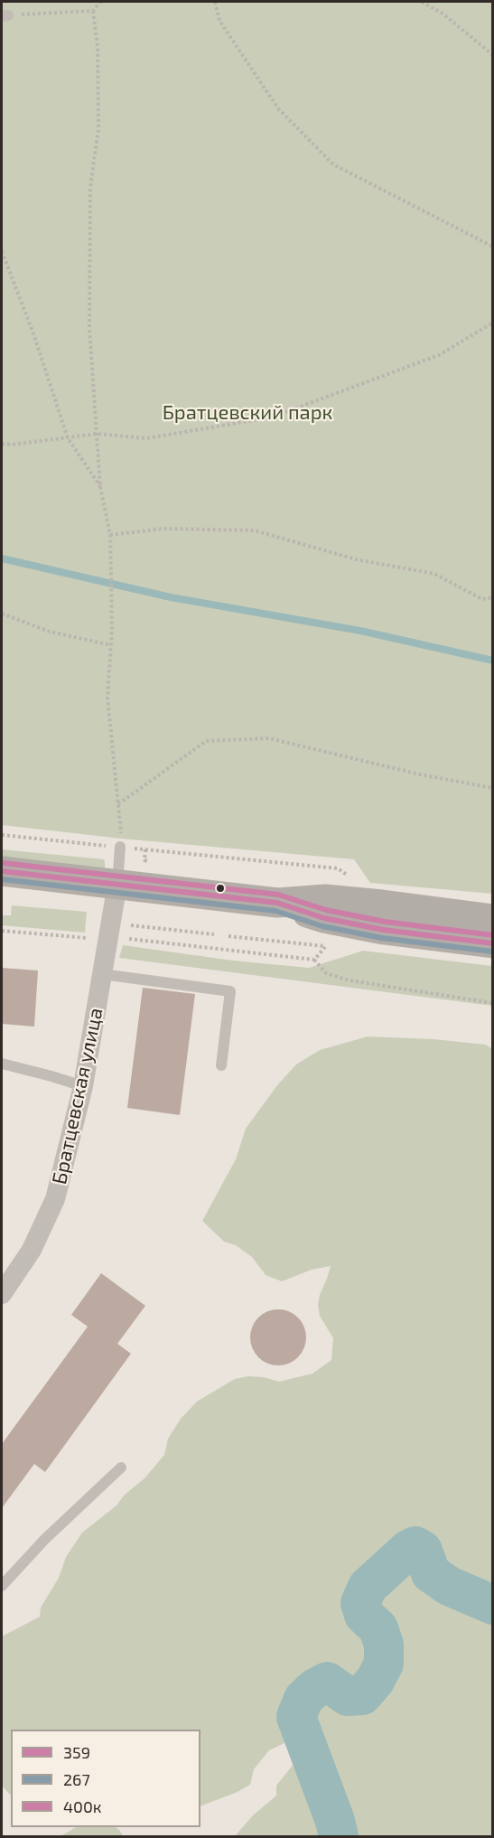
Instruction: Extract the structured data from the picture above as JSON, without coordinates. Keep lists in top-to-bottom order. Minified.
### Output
{"streets":{"street":["Братцевская улица"]},"parks":["Братцевский парк"],"lines":["transit line 400к","transit line 359","transit line 267"],"legend":["359","267","400к"]}
